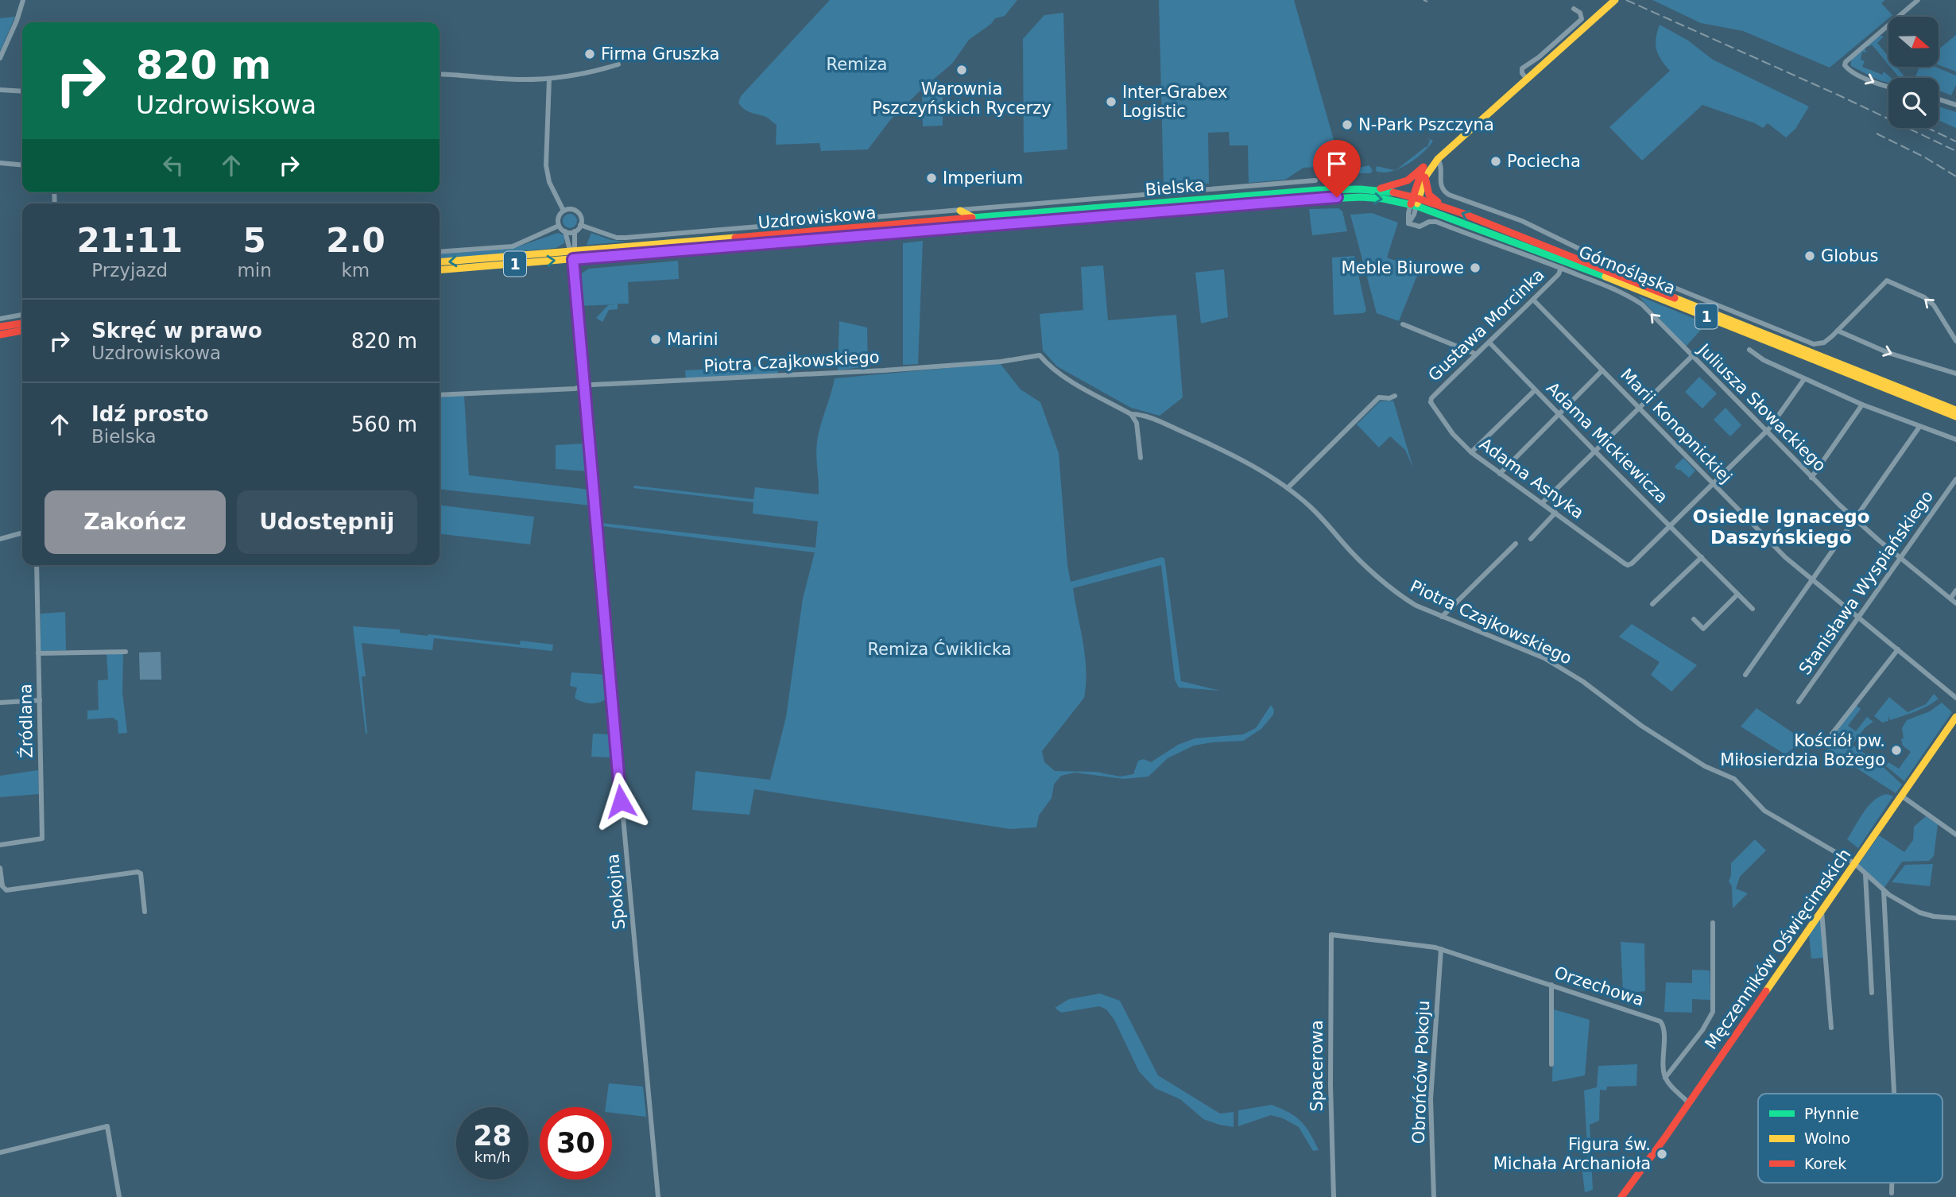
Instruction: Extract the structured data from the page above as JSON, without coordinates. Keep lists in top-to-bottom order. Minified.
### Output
{"streets":{"main road":["Bielska","Uzdrowiskowa","1","Górnośląska","Męczenników Oświęcimskich"],"street":["Gustawa Morcinka","Piotra Czajkowskiego","Juliusza Słowackiego","Marii Konopnickiej","Adama Mickiewicza","Adama Asnyka","Stanisława Wyspiańskiego","Źródlana","Spokojna","Orzechowa","Spacerowa","Obrońców Pokoju"]},"crossings":[["Bielska","Uzdrowiskowa"],["Bielska","Górnośląska"],["Bielska","Juliusza Słowackiego"],["Uzdrowiskowa","Spokojna"],["Górnośląska","Juliusza Słowackiego"],["Gustawa Morcinka","Juliusza Słowackiego"],["Gustawa Morcinka","Marii Konopnickiej"],["Gustawa Morcinka","Adama Mickiewicza"],["Gustawa Morcinka","Adama Asnyka"],["Piotra Czajkowskiego","Spokojna"],["Piotra Czajkowskiego","Męczenników Oświęcimskich"],["Juliusza Słowackiego","Stanisława Wyspiańskiego"],["Marii Konopnickiej","Stanisława Wyspiańskiego"],["Adama Mickiewicza","Adama Asnyka"],["Orzechowa","Spacerowa"],["Orzechowa","Obrońców Pokoju"]],"districts":["Osiedle Ignacego Daszyńskiego"],"parks":["Remiza","Remiza Ćwiklicka"],"places":["Firma Gruszka","Warownia Pszczyńskich Rycerzy","Inter-Grabex Logistic","N-Park Pszczyna","Pociecha","Imperium","Globus","Meble Biurowe","Marini","Kościół pw. Miłosierdzia Bożego","Figura św. Michała Archanioła"],"legend":["Płynnie","Wolno","Korek"],"north":"right","page":{"turn":["820 m","Uzdrowiskowa"],"eta":["21:11","Przyjazd","5","min","2.0","km"],"list":[{"name":"Skręć w prawo","note":"Uzdrowiskowa","value":"820 m"},{"name":"Idź prosto","note":"Bielska","value":"560 m"}],"buttons":["Zakończ","Udostępnij"],"speed":"28 km/h","limit":"30"}}
